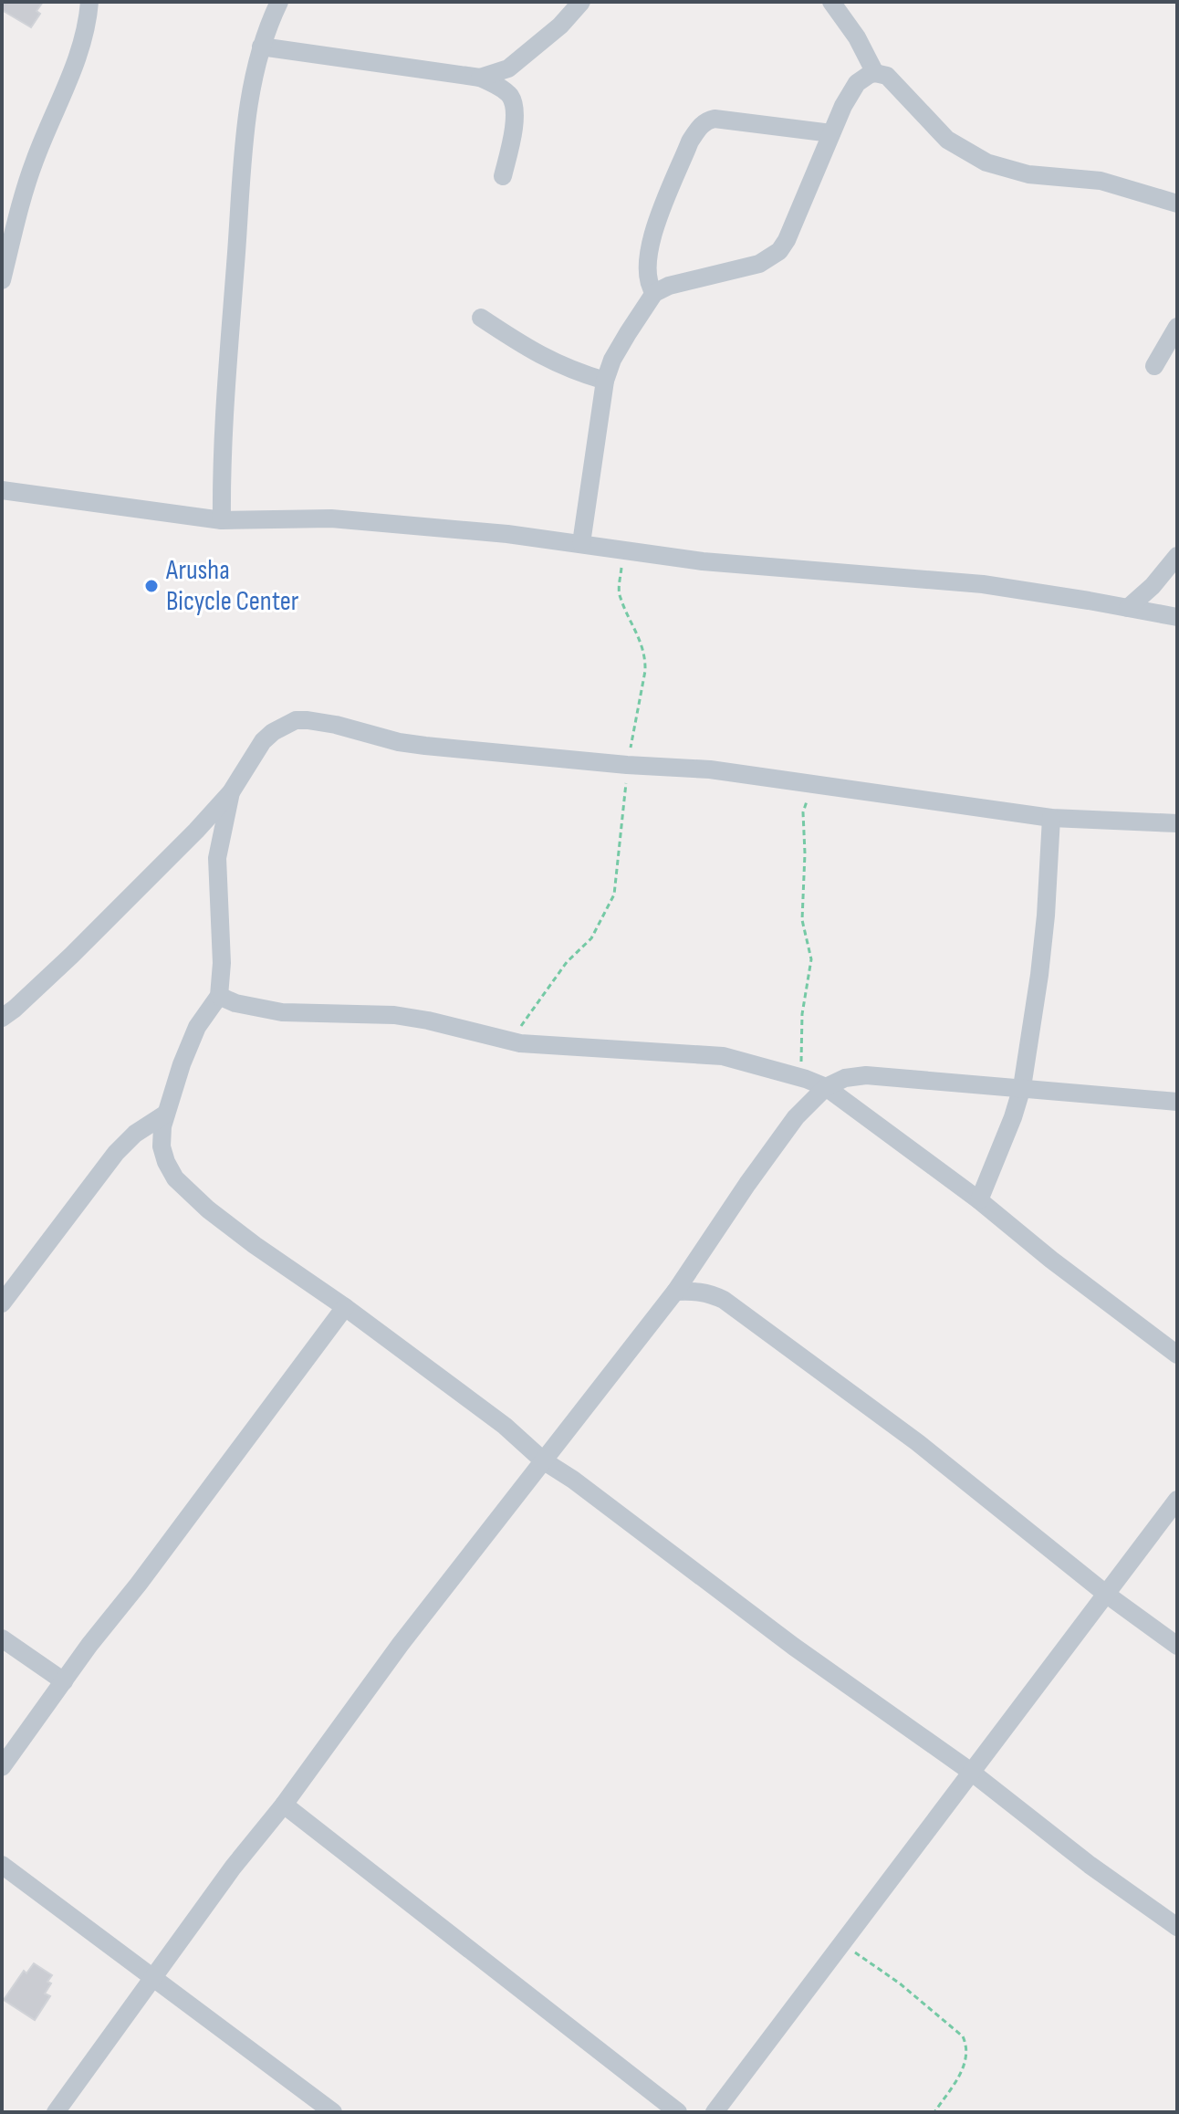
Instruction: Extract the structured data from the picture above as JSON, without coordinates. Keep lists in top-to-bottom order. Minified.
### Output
{"places":["Arusha Bicycle Center"]}
